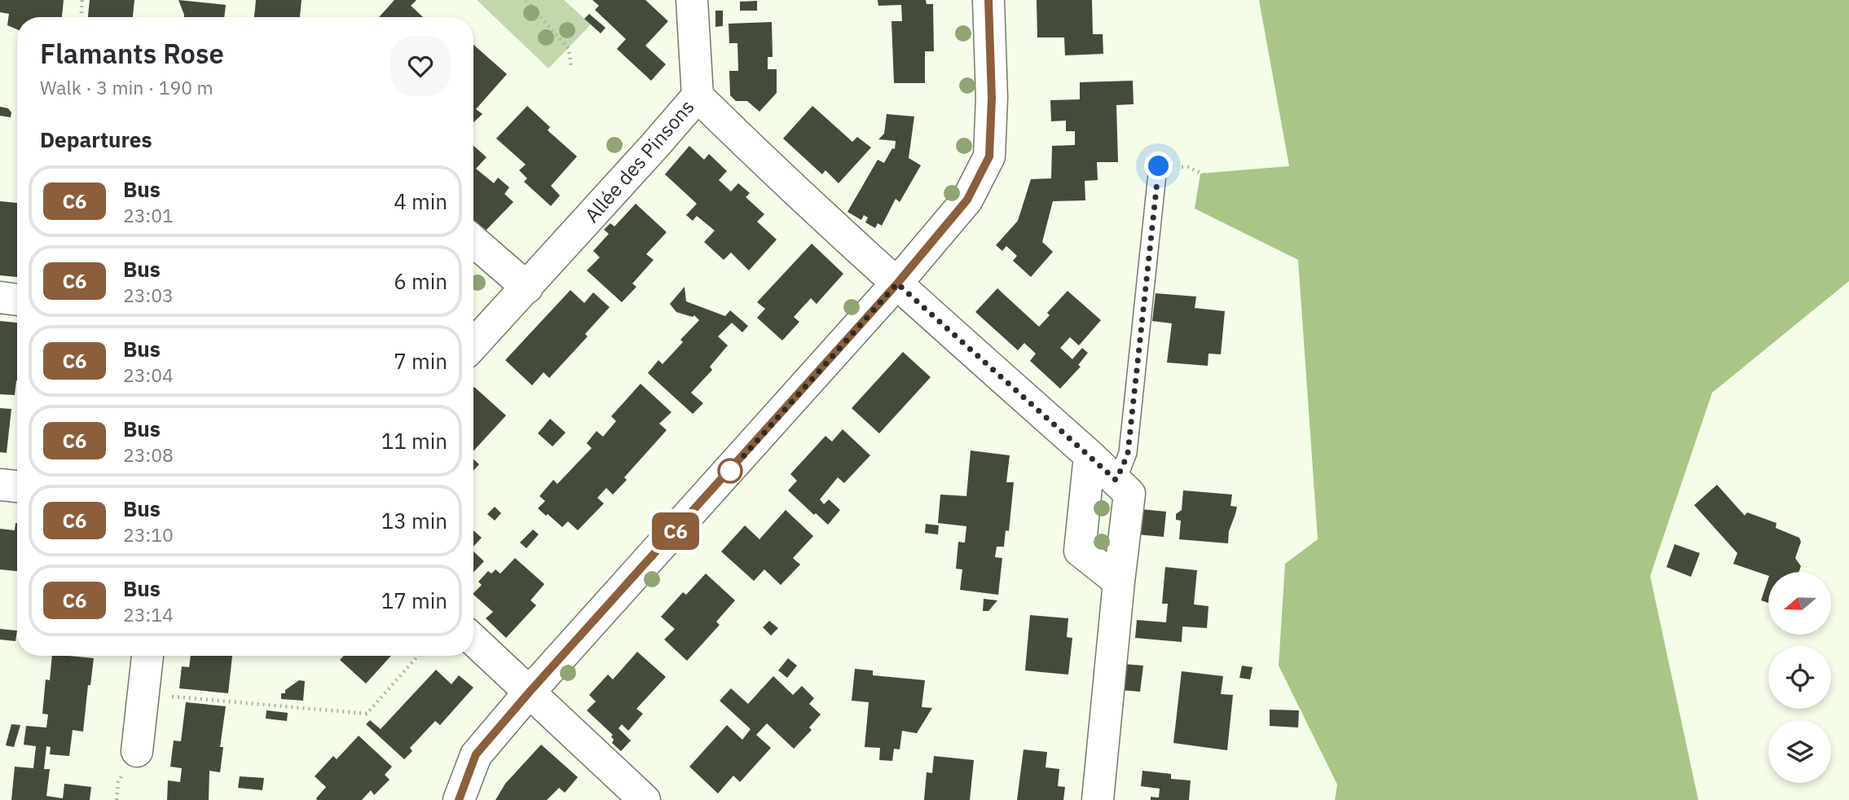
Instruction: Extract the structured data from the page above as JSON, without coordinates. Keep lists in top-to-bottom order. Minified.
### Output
{"streets":{"street":["Allée des Pinsons"]},"lines":["bus line C6"],"north":"left","page":{"on_map":"C6","heading":[["Flamants Rose","Walk · 3 min · 190 m"],"Departures"],"list":[{"mark":"C6","name":"Bus","note":"23:01","value":"4 min"},{"mark":"C6","name":"Bus","note":"23:03","value":"6 min"},{"mark":"C6","name":"Bus","note":"23:04","value":"7 min"},{"mark":"C6","name":"Bus","note":"23:08","value":"11 min"},{"mark":"C6","name":"Bus","note":"23:10","value":"13 min"},{"mark":"C6","name":"Bus","note":"23:14","value":"17 min"}]}}
